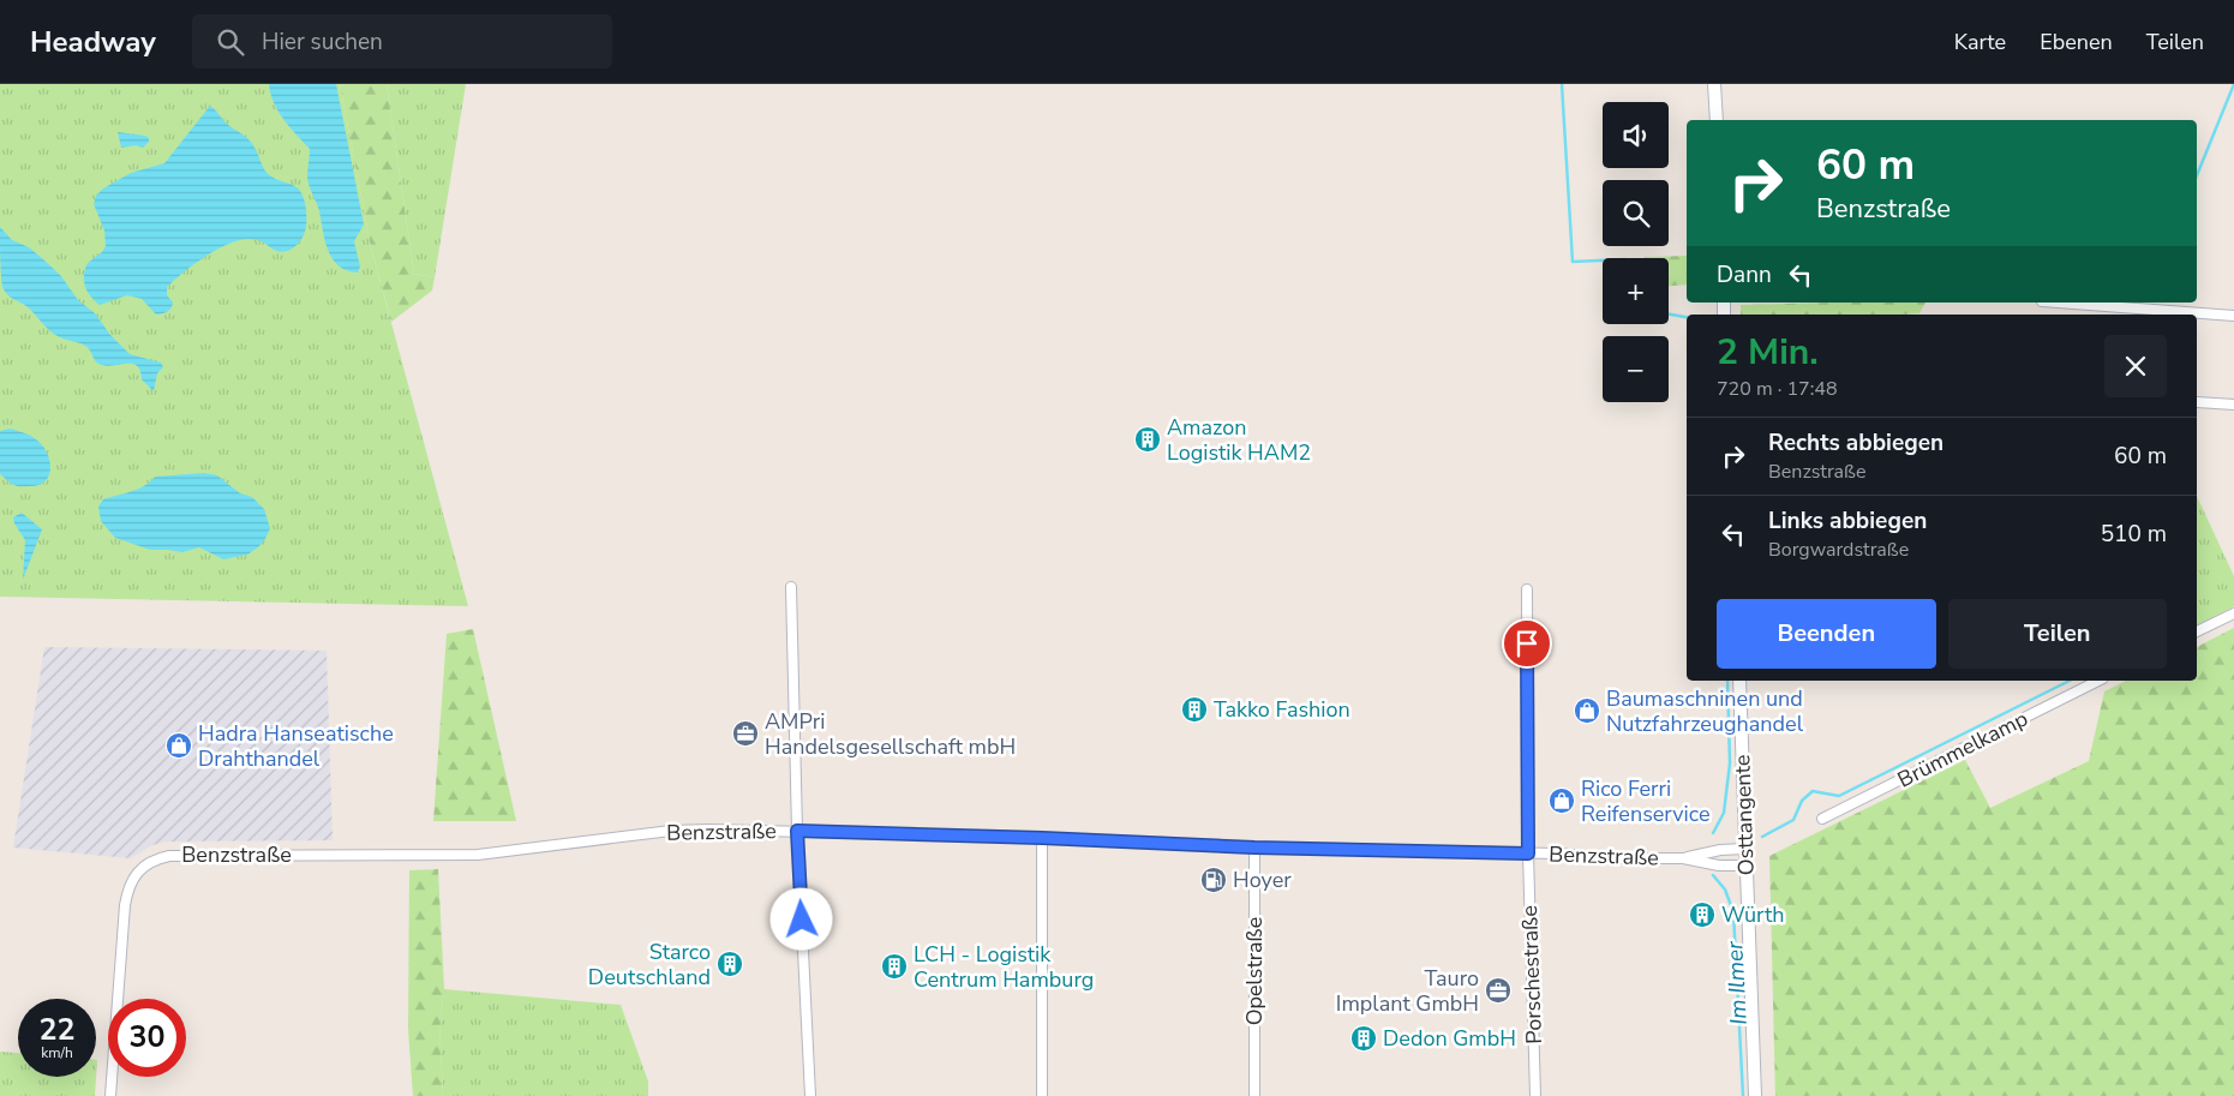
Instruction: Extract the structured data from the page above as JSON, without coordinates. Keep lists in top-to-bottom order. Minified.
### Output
{"streets":{"street":["Brümmelkamp","Osttangente","Benzstraße","Opelstraße","Porschestraße"]},"crossings":[["Osttangente","Benzstraße"],["Benzstraße","Opelstraße"],["Benzstraße","Porschestraße"]],"water":["Im Ilmer"],"places":{"building":["Amazon Logistik HAM2","Takko Fashion","Würth","Starco Deutschland","LCH - Logistik Centrum Hamburg","Dedon GmbH"],"shop":["Baumaschninen und Nutzfahrzeughandel","Hadra Hanseatische Drahthandel","Rico Ferri Reifenservice"],"office":["AMPri Handelsgesellschaft mbH","Tauro Implant GmbH"],"fuel station":["Hoyer"]},"page":{"header":"Headway","search":"Hier suchen","nav":["Karte","Ebenen","Teilen"],"map_buttons":["+","−"],"turn":["60 m","Benzstraße"],"then":"Dann","heading":["2 Min.","720 m · 17:48"],"list":[{"name":"Rechts abbiegen","note":"Benzstraße","value":"60 m"},{"name":"Links abbiegen","note":"Borgwardstraße","value":"510 m"}],"buttons":["Beenden","Teilen"],"speed":"22 km/h","limit":"30"}}
